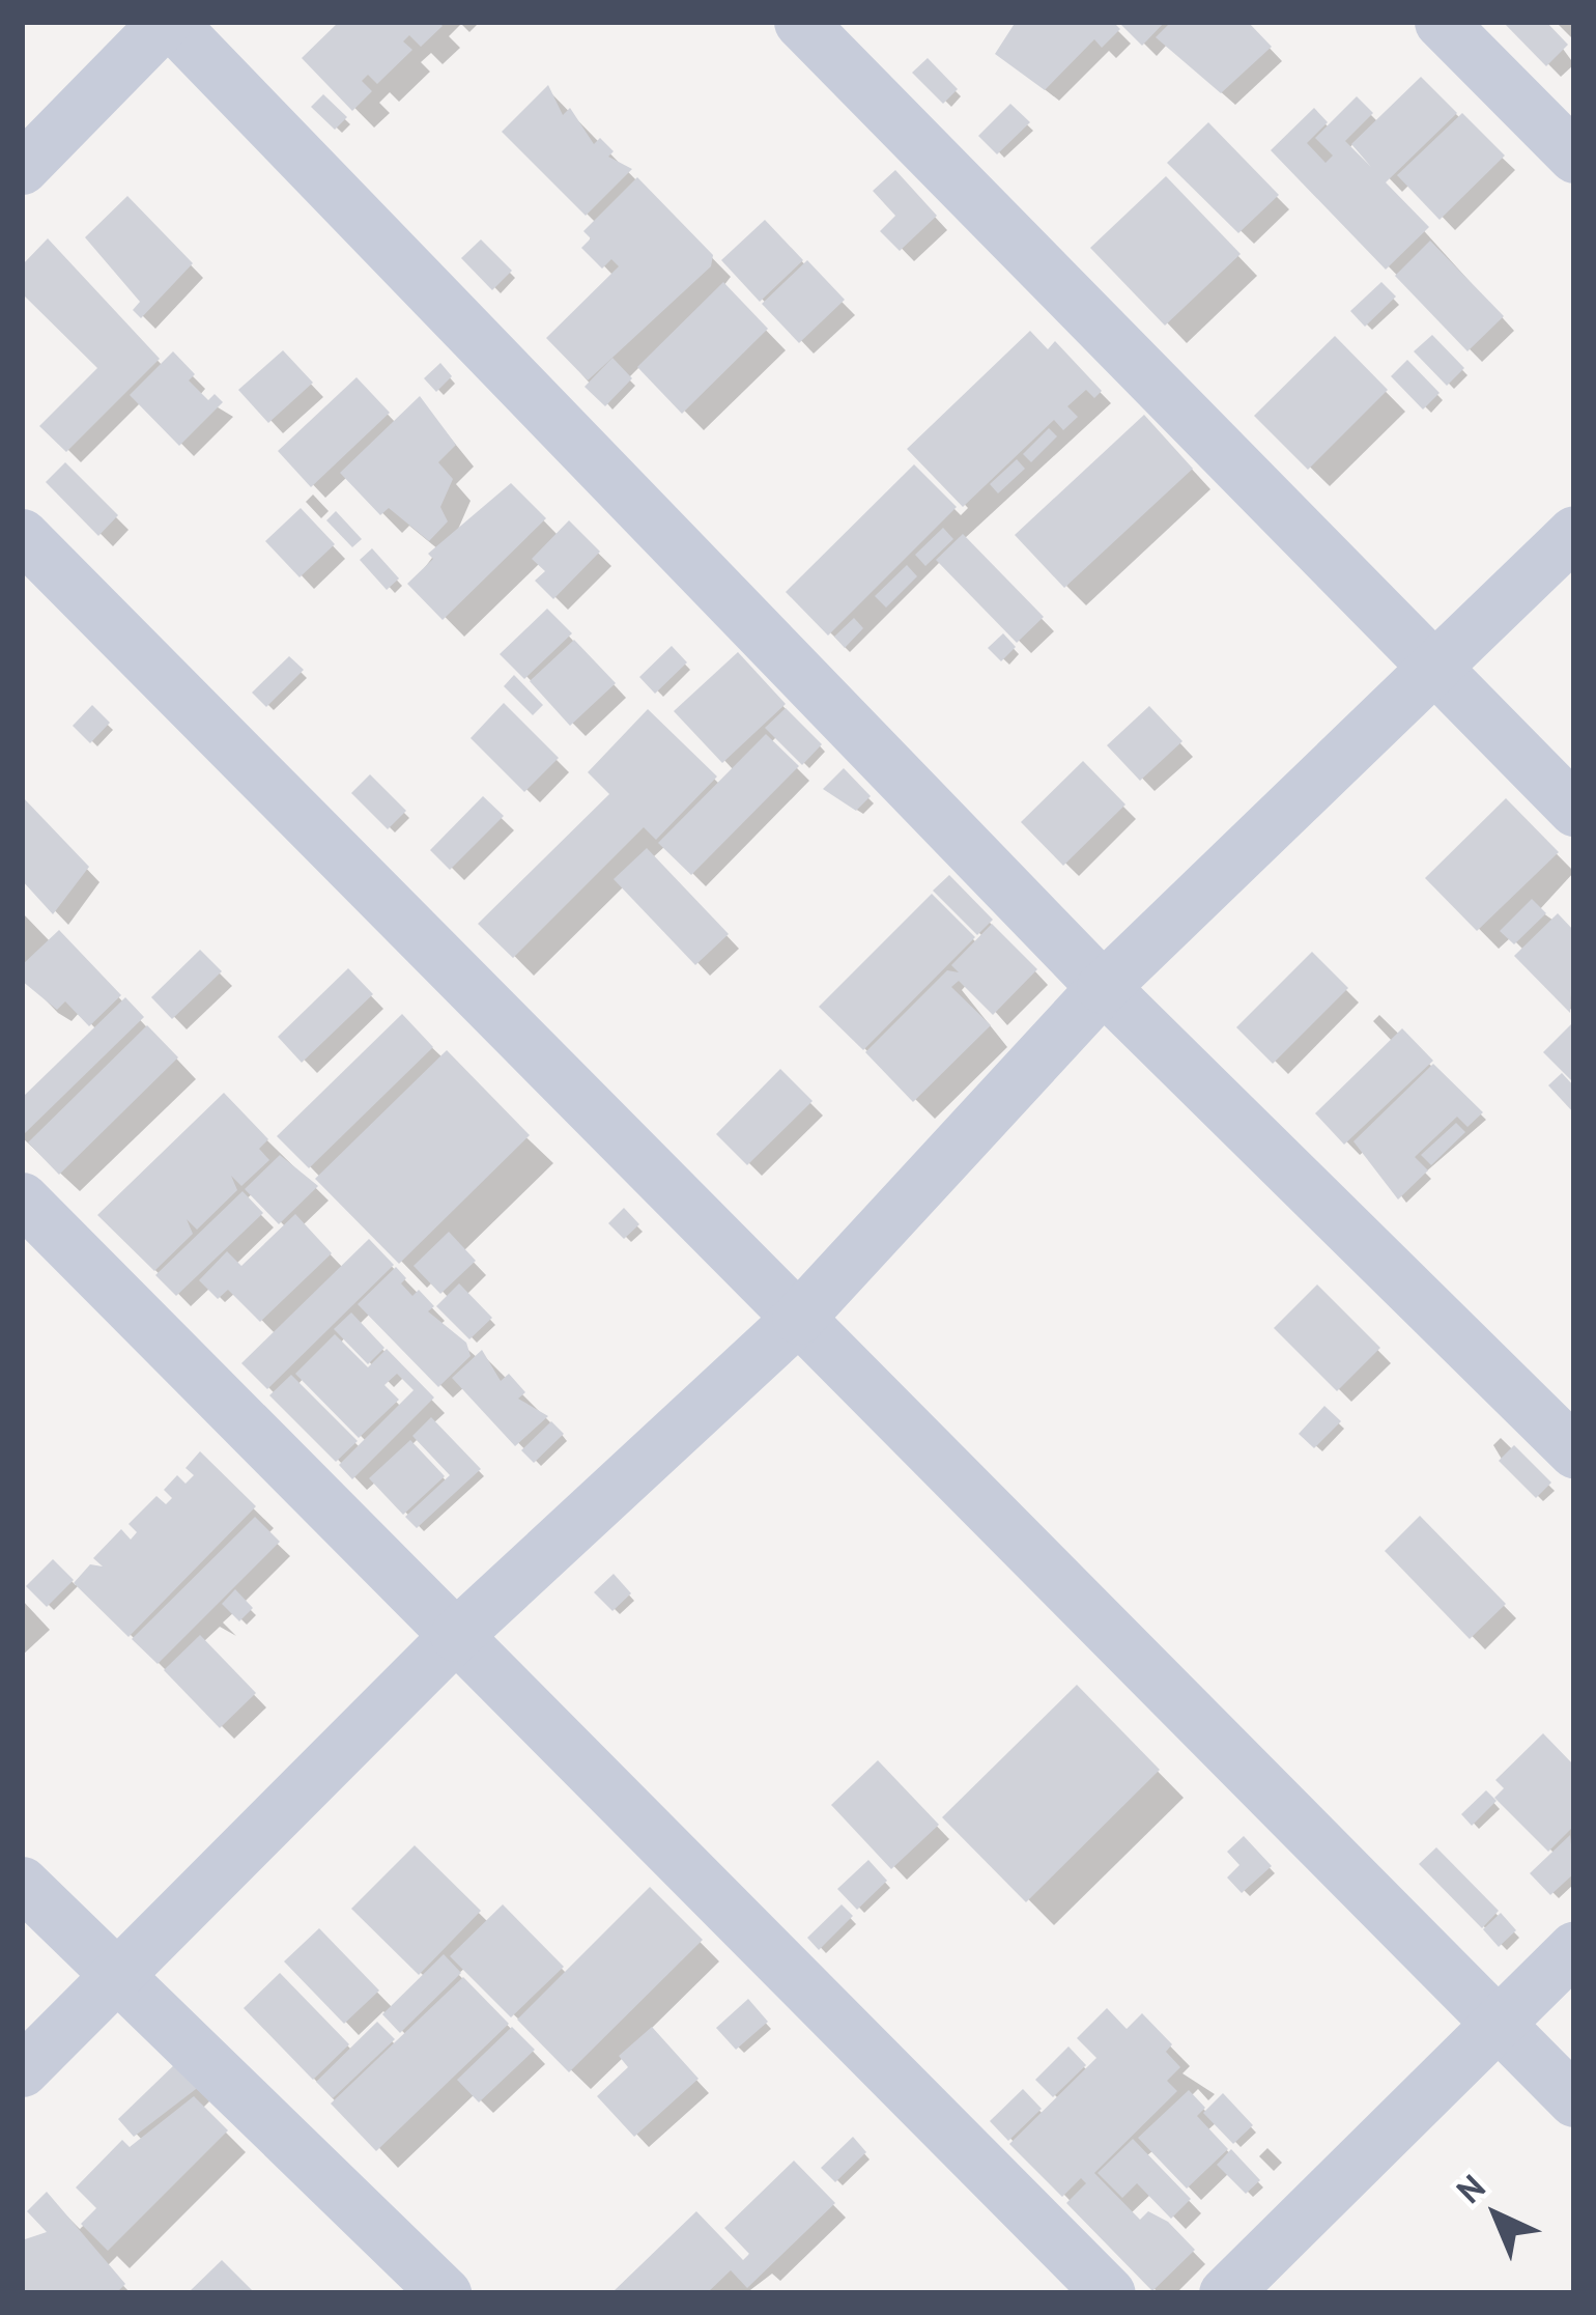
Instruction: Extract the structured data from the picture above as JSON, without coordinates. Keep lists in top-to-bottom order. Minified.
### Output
{"north":"top left"}
